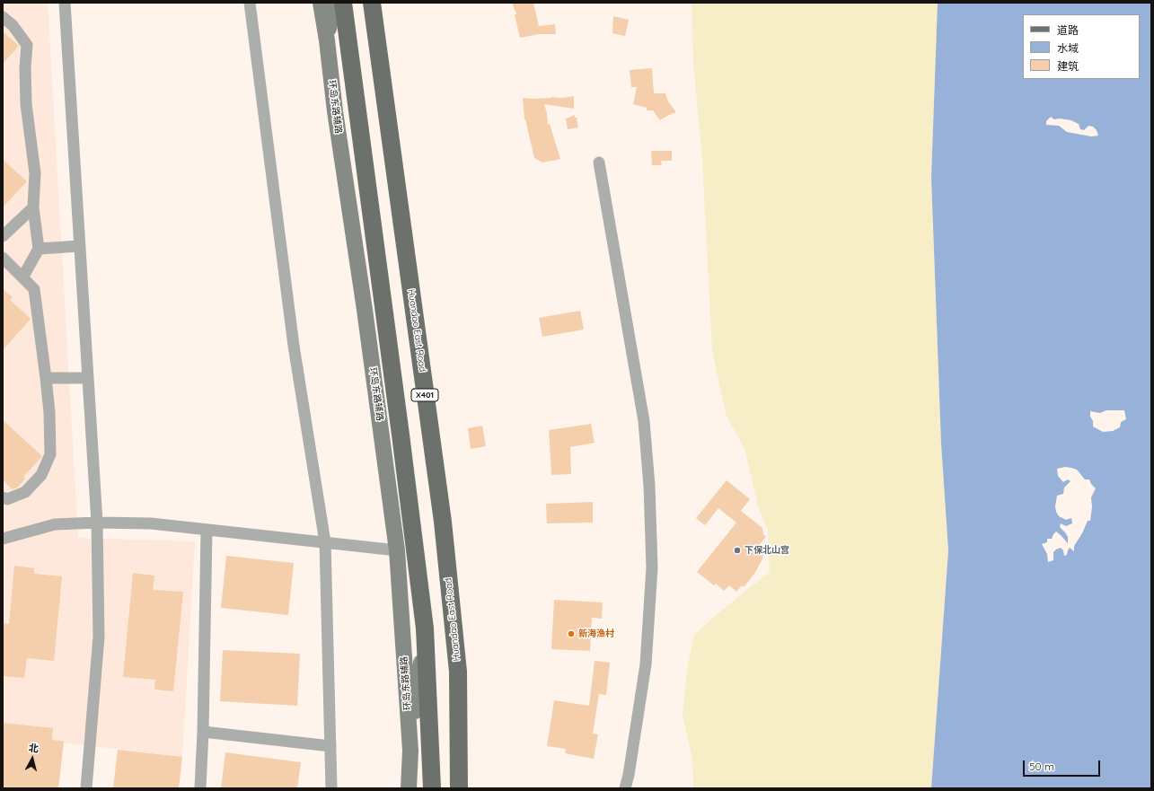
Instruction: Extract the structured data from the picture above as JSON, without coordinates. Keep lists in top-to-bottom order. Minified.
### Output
{"streets":{"main road":["Huandao East Road","X401"],"street":["环岛东路辅路"]},"places":["下保北山宫","新海渔村"],"legend":["道路","水域","建筑"],"scale_bar":"50 m","north":"top"}
